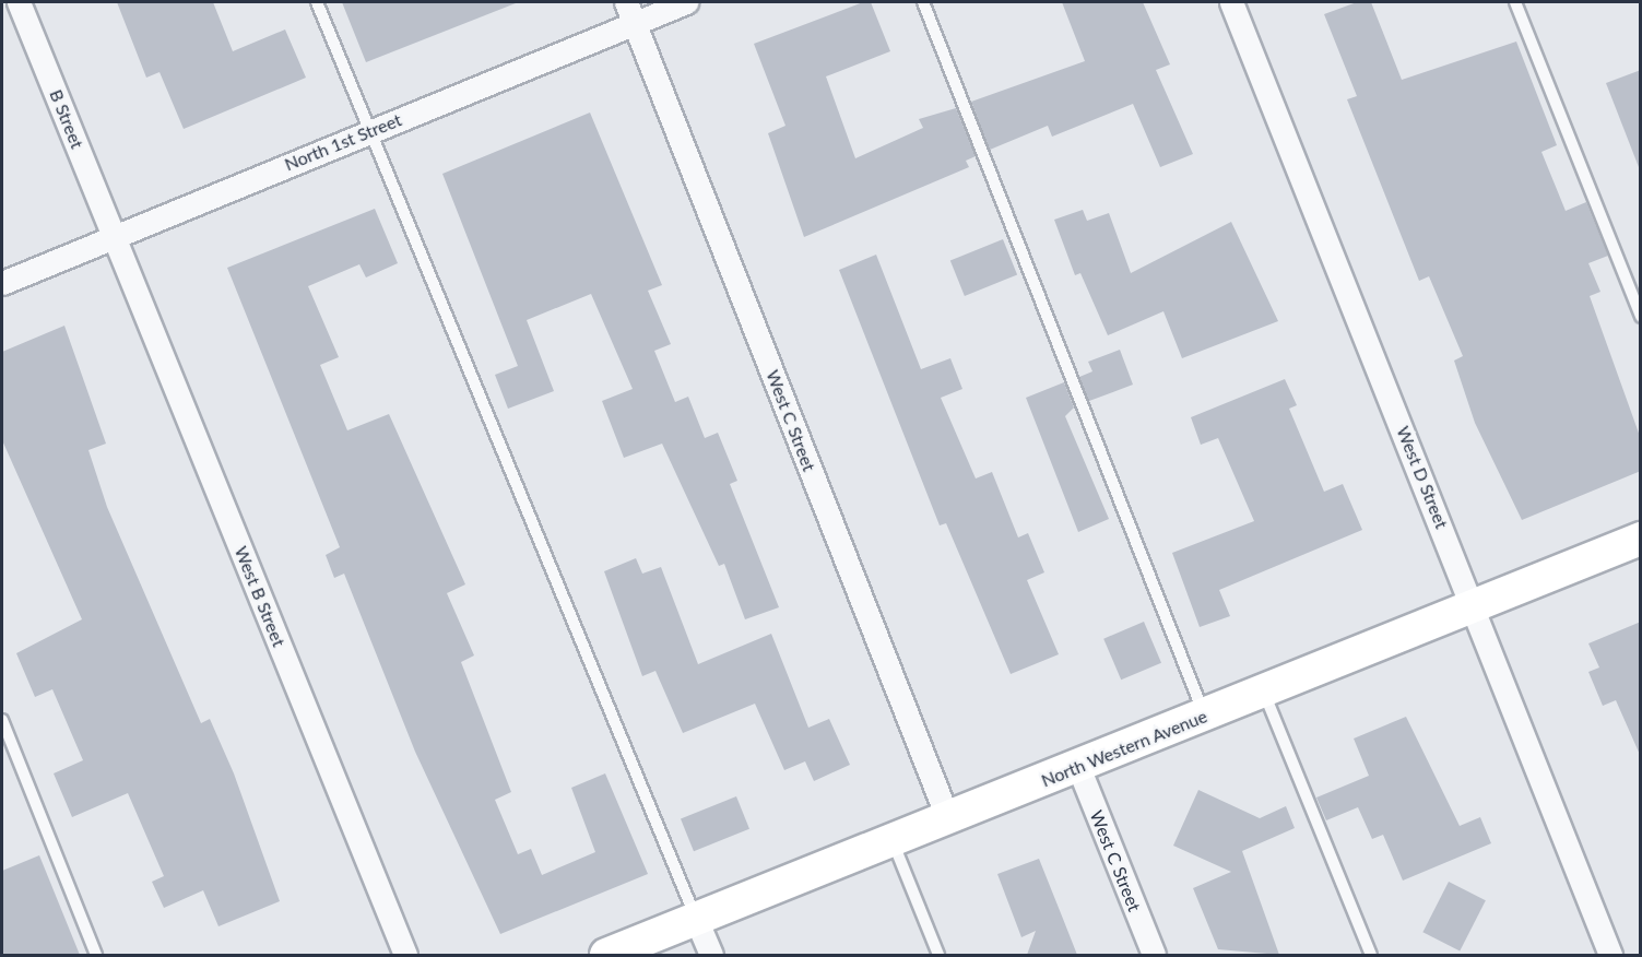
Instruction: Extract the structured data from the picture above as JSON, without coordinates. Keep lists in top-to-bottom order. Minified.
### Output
{"streets":{"main road":["North Western Avenue"],"street":["B Street","North 1st Street","West C Street","West D Street","West B Street"]},"crossings":[["B Street","North 1st Street"],["B Street","West B Street"],["North 1st Street","West C Street"],["North 1st Street","West B Street"],["West C Street","North Western Avenue"],["West D Street","North Western Avenue"]]}
